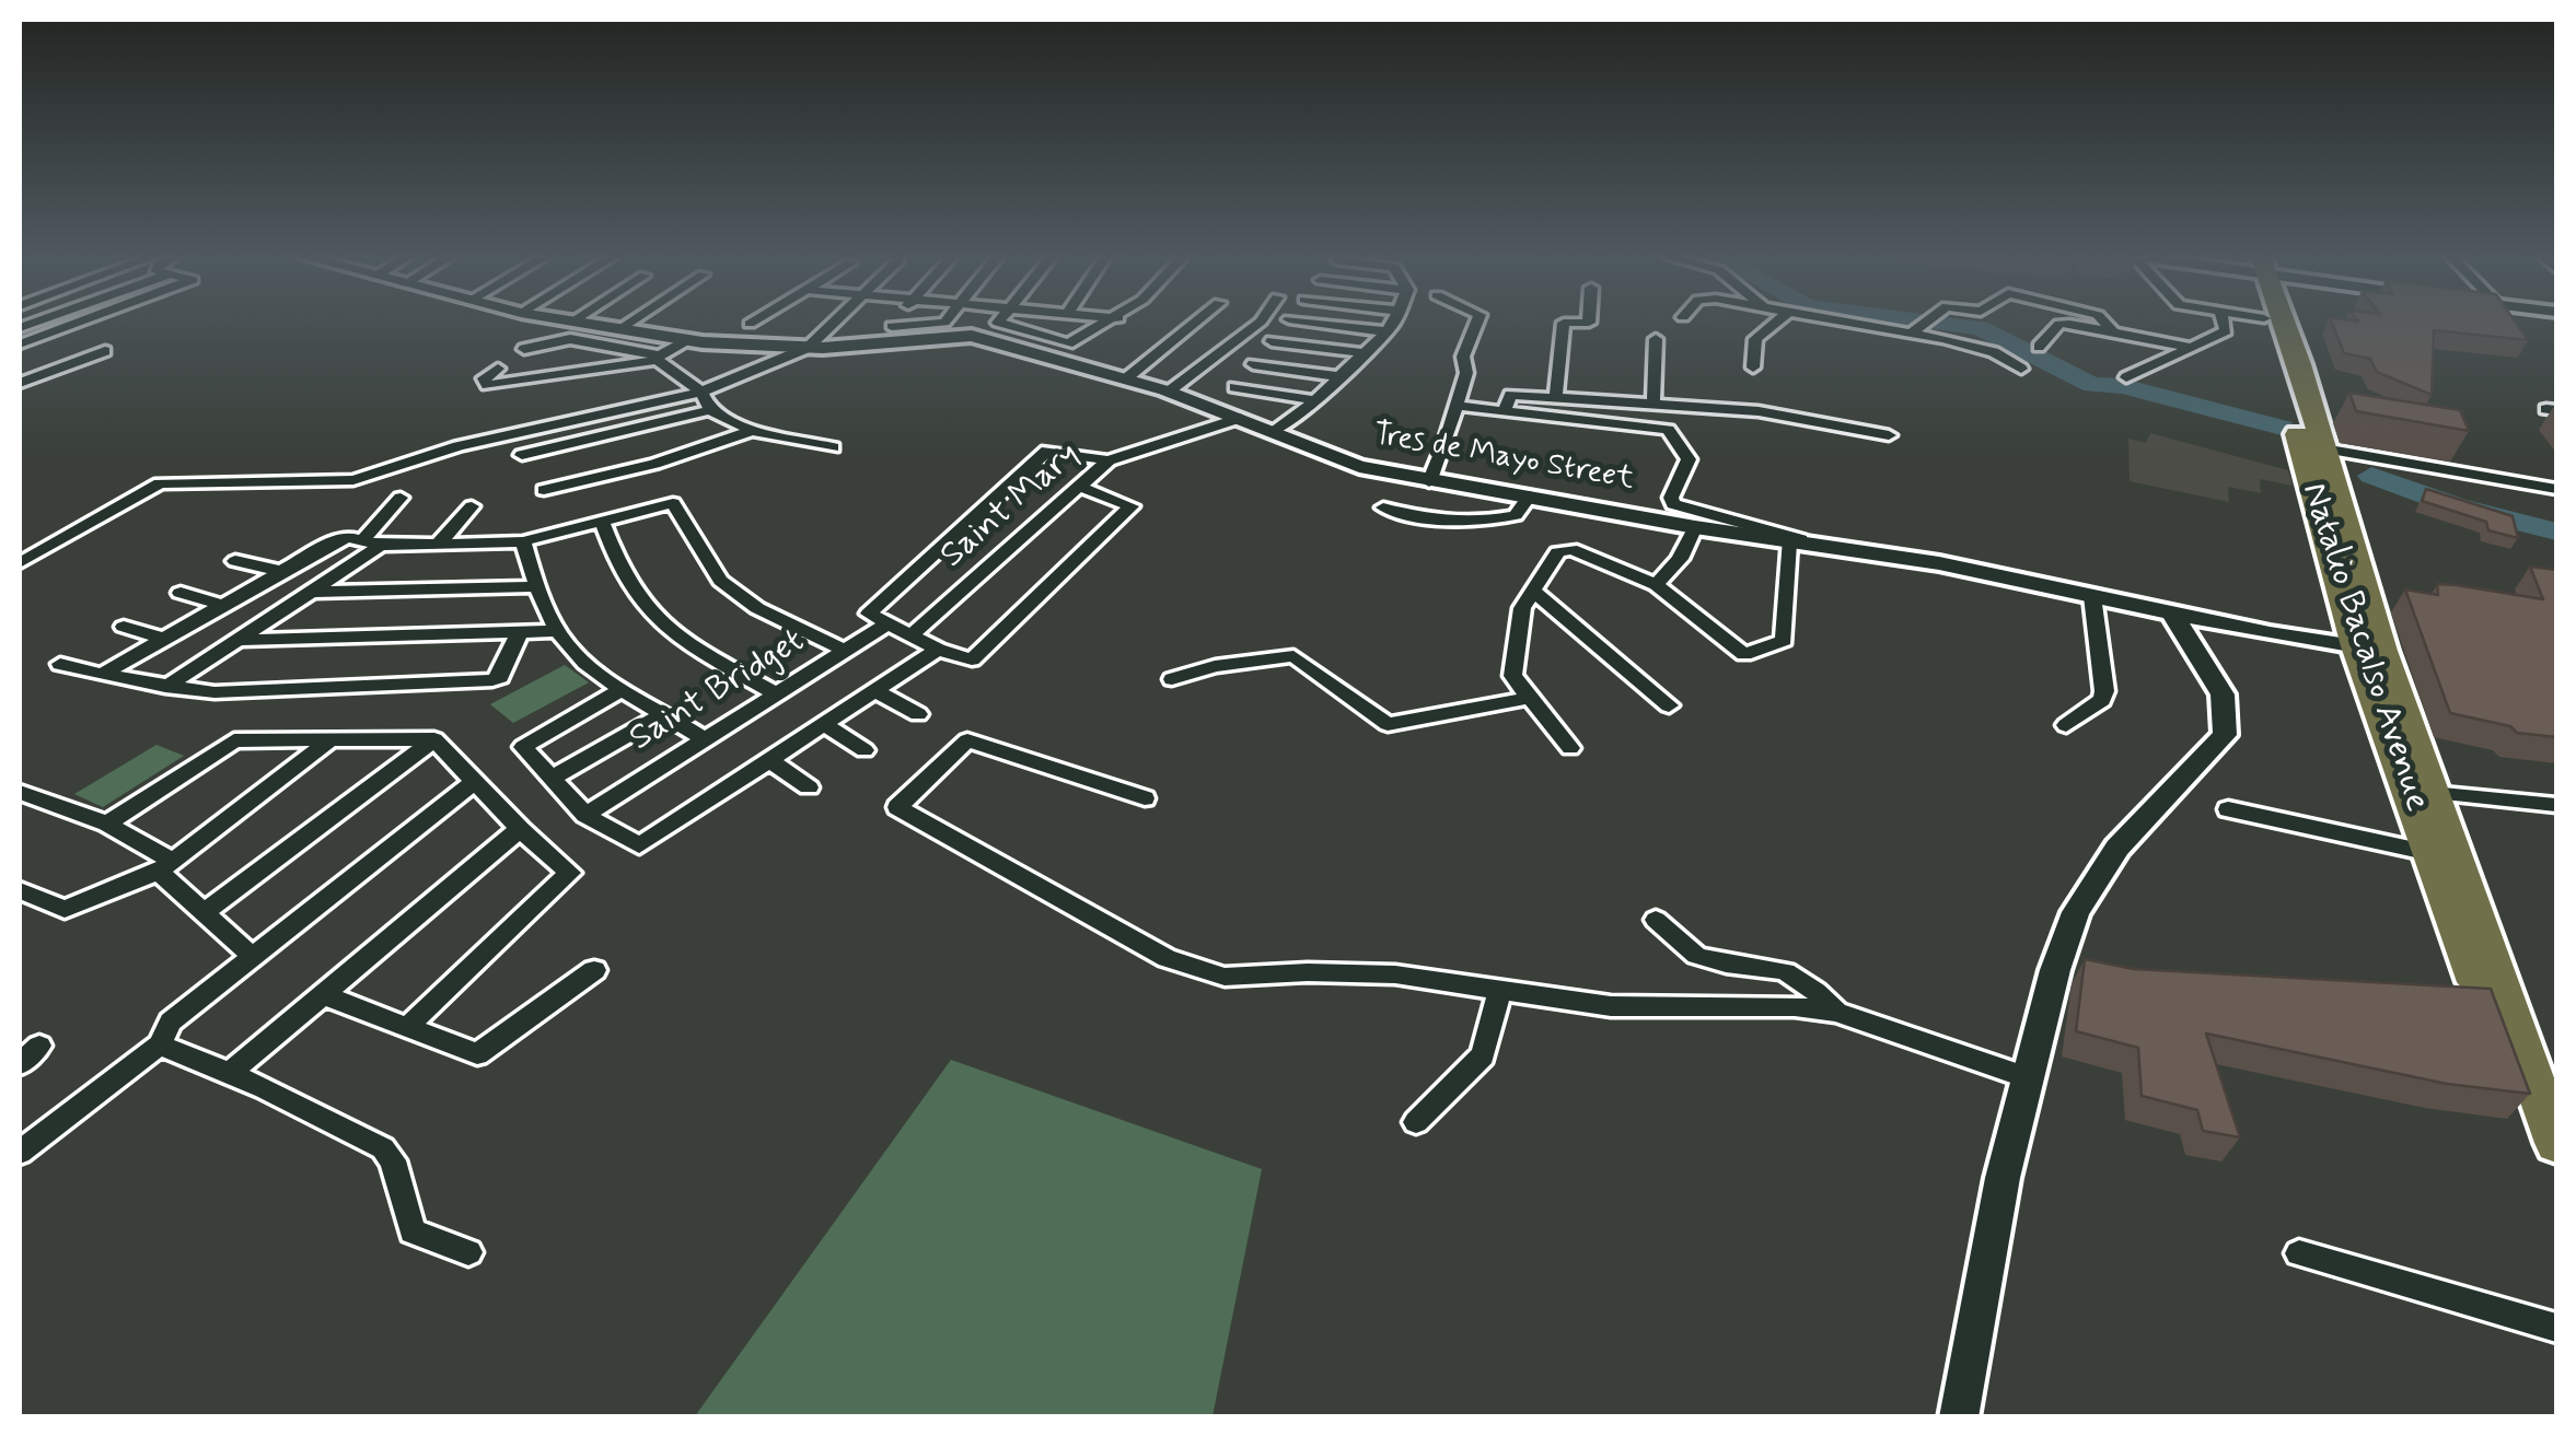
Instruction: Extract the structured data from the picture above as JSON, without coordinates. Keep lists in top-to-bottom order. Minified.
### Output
{"streets":{"highway":["Natalio Bacalso Avenue"],"street":["Tres de Mayo Street","Saint Mary","Saint Bridget"]},"crossings":[["Tres de Mayo Street","Saint Mary"],["Tres de Mayo Street","Natalio Bacalso Avenue"]]}
